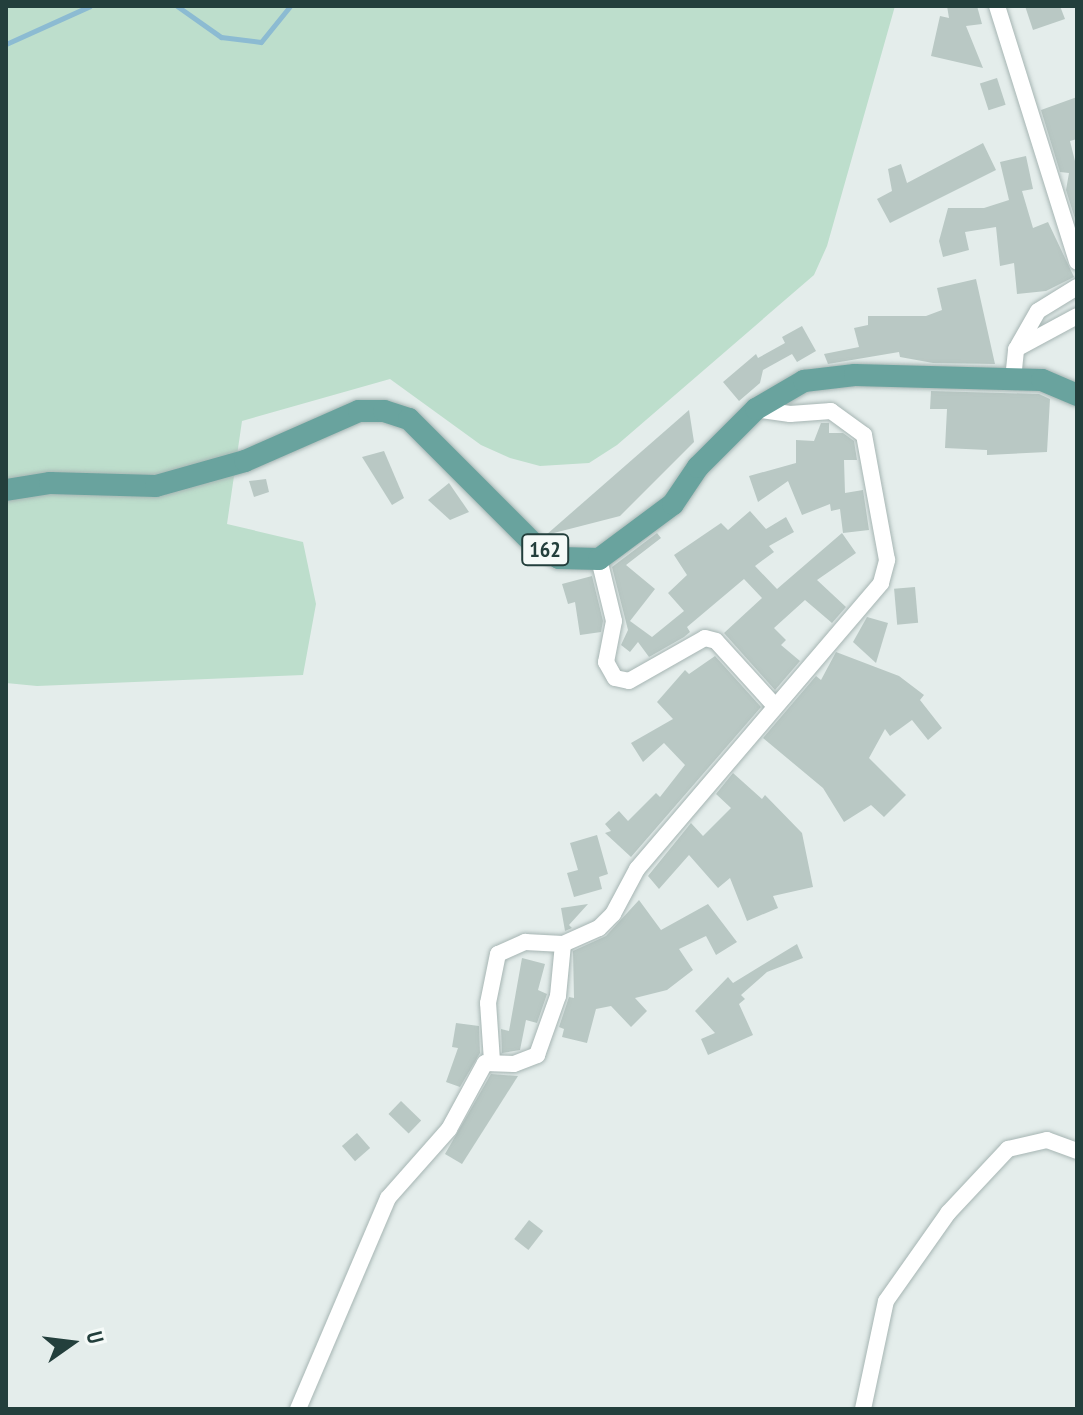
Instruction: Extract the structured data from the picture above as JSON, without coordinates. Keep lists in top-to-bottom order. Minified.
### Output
{"streets":{"main road":["162"]},"north":"right"}
